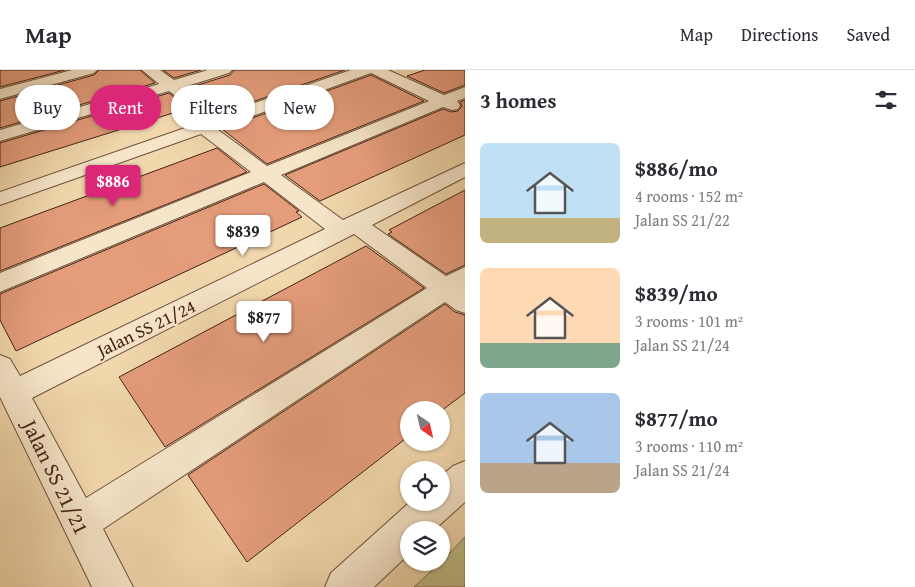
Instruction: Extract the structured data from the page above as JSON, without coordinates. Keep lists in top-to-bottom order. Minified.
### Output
{"streets":{"street":["Jalan SS 21/24","Jalan SS 21/21"]},"crossings":[["Jalan SS 21/24","Jalan SS 21/21"]],"north":"bottom right","page":{"header":"Map","nav":["Map","Directions","Saved"],"heading":"3 homes","chip":["Buy","Rent","Filters","New"],"list":[{"name":"$886/mo","note":"4 rooms · 152 m² · Jalan SS 21/22"},{"name":"$839/mo","note":"3 rooms · 101 m² · Jalan SS 21/24"},{"name":"$877/mo","note":"3 rooms · 110 m² · Jalan SS 21/24"}],"price":["$886","$839","$877"]}}
